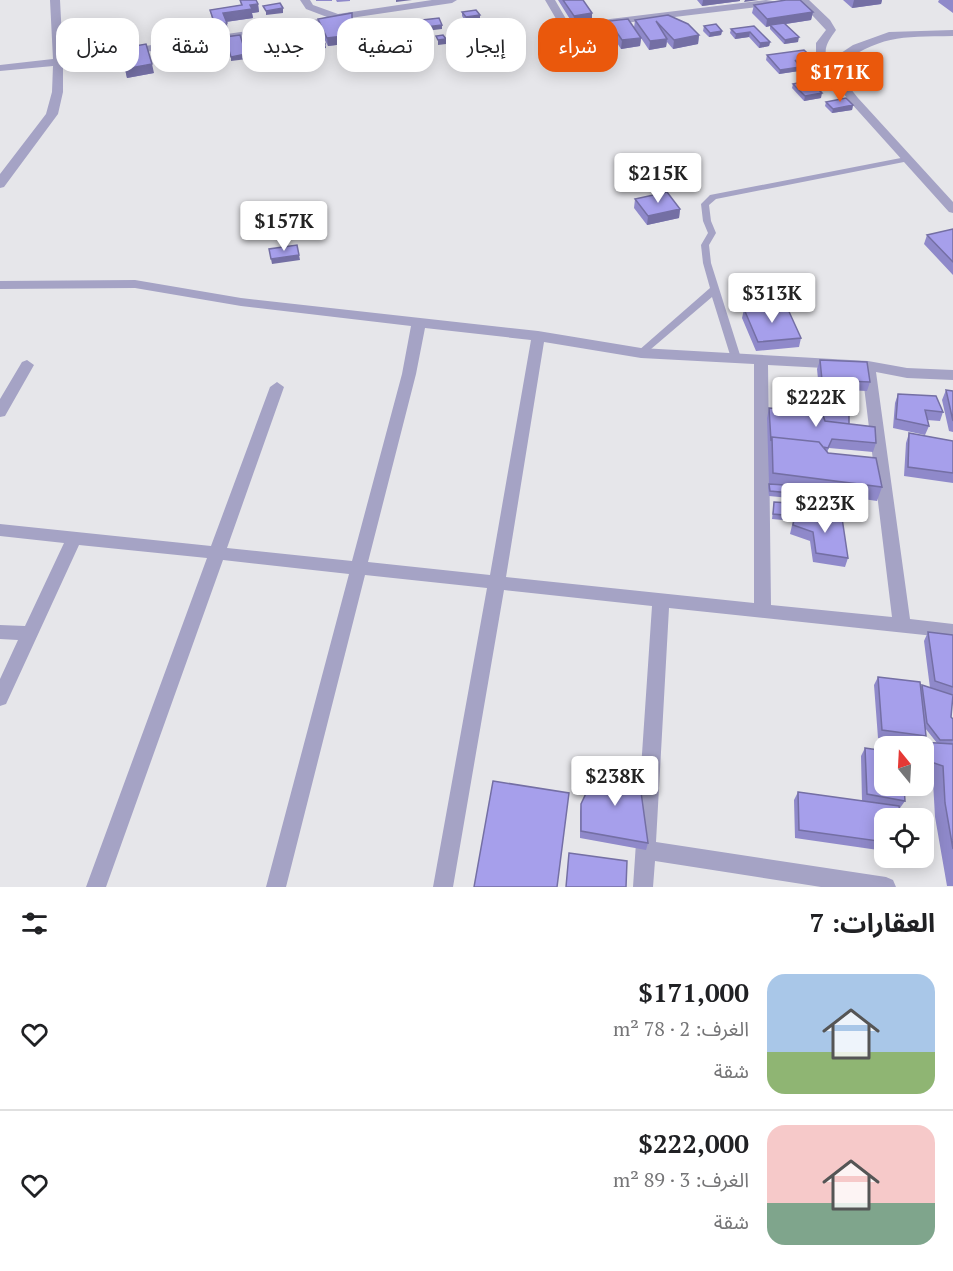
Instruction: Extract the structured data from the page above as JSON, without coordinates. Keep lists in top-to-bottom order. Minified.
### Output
{"north":"top","page":{"chip":["شراء","إيجار","تصفية","جديد","شقة","منزل"],"price":["$171K","$215K","$157K","$313K","$222K","$223K","$238K"],"heading":"العقارات: 7","list":[{"name":"$171,000","note":"الغرف: 2 · 78 m² · شقة"},{"name":"$222,000","note":"الغرف: 3 · 89 m² · شقة"}]}}
